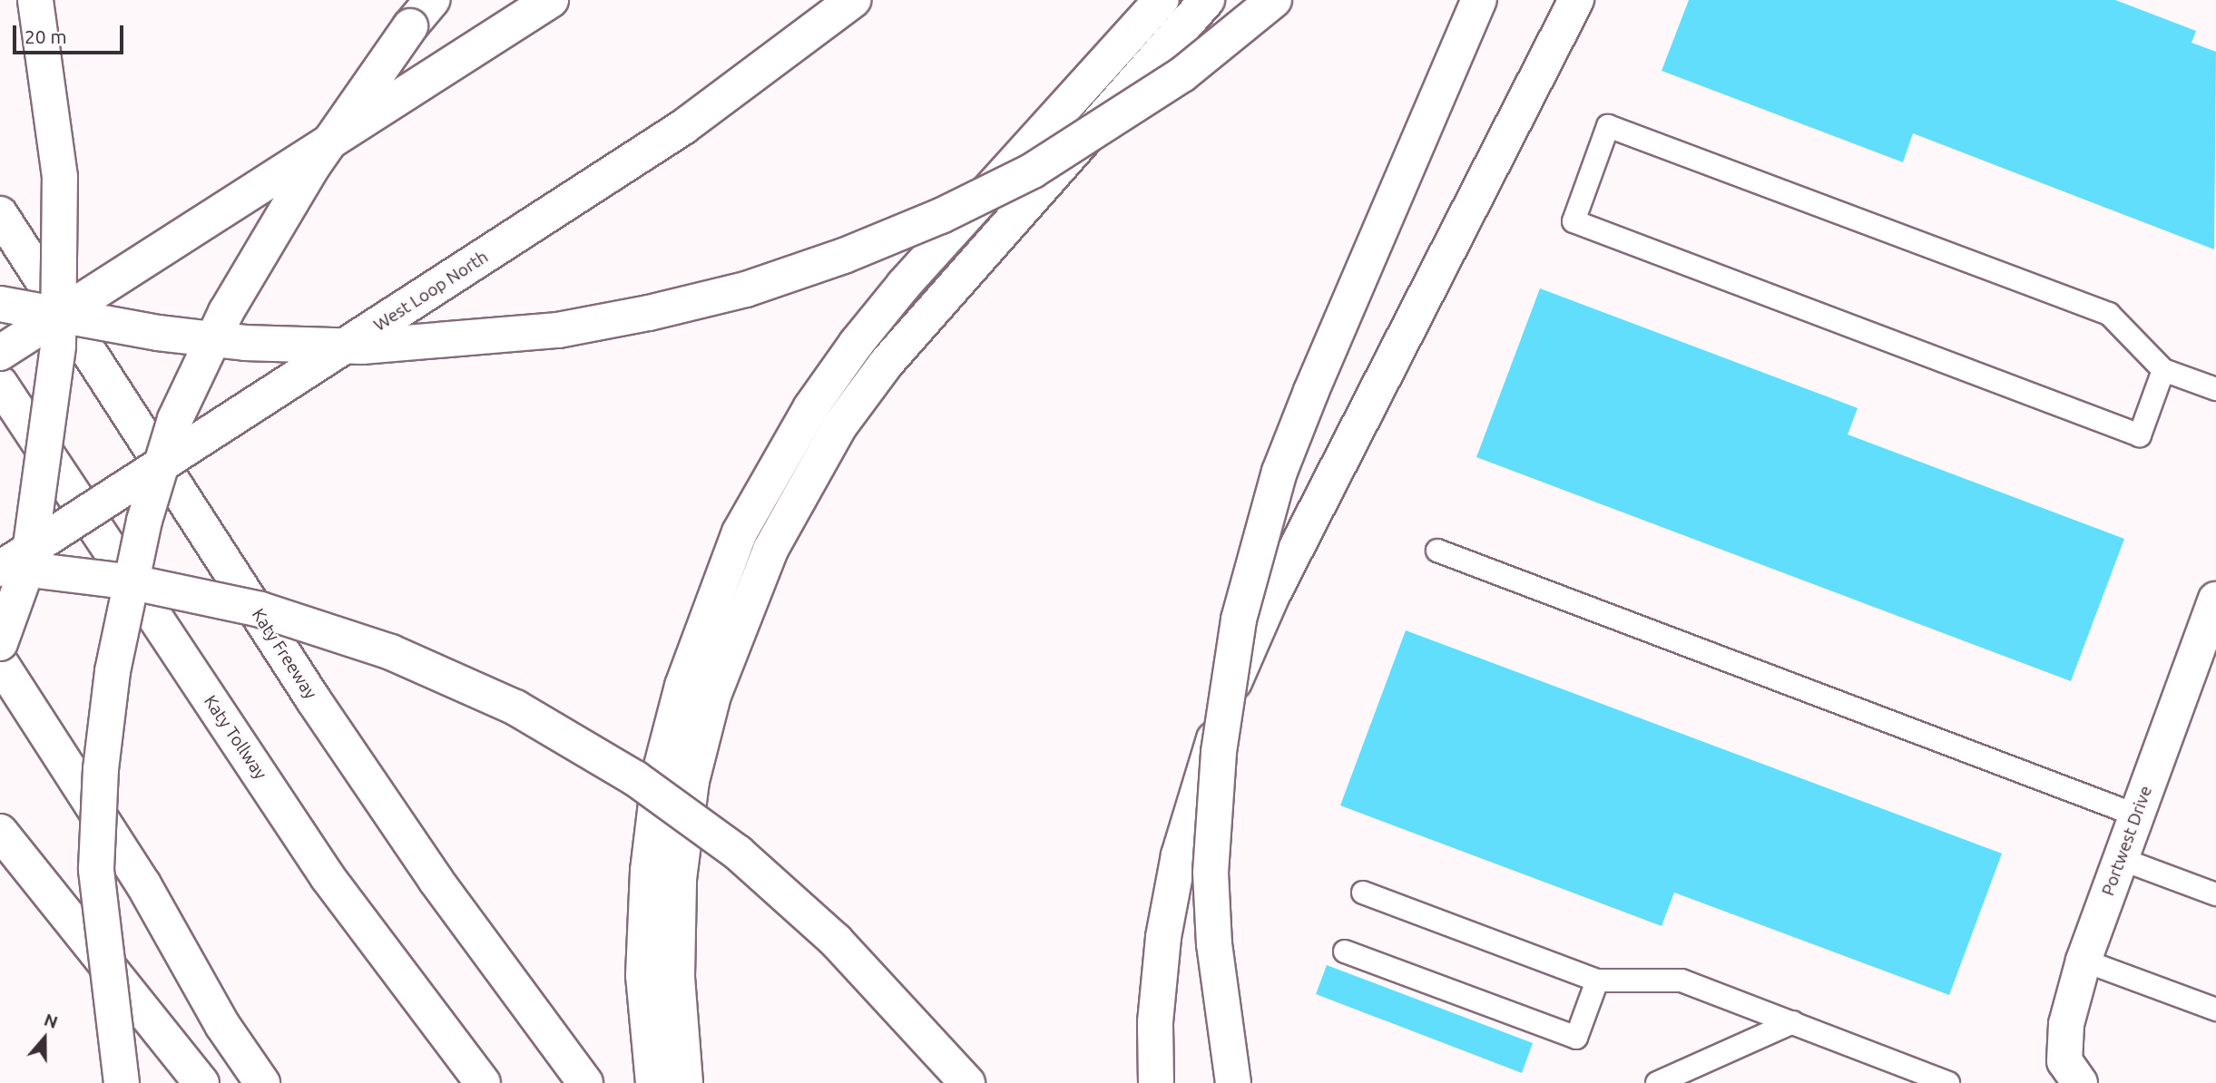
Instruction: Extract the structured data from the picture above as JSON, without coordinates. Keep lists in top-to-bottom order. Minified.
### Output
{"streets":{"main road":["West Loop North","Katy Freeway","Katy Tollway","Portwest Drive"]},"scale_bar":"20 m","north":"top"}
